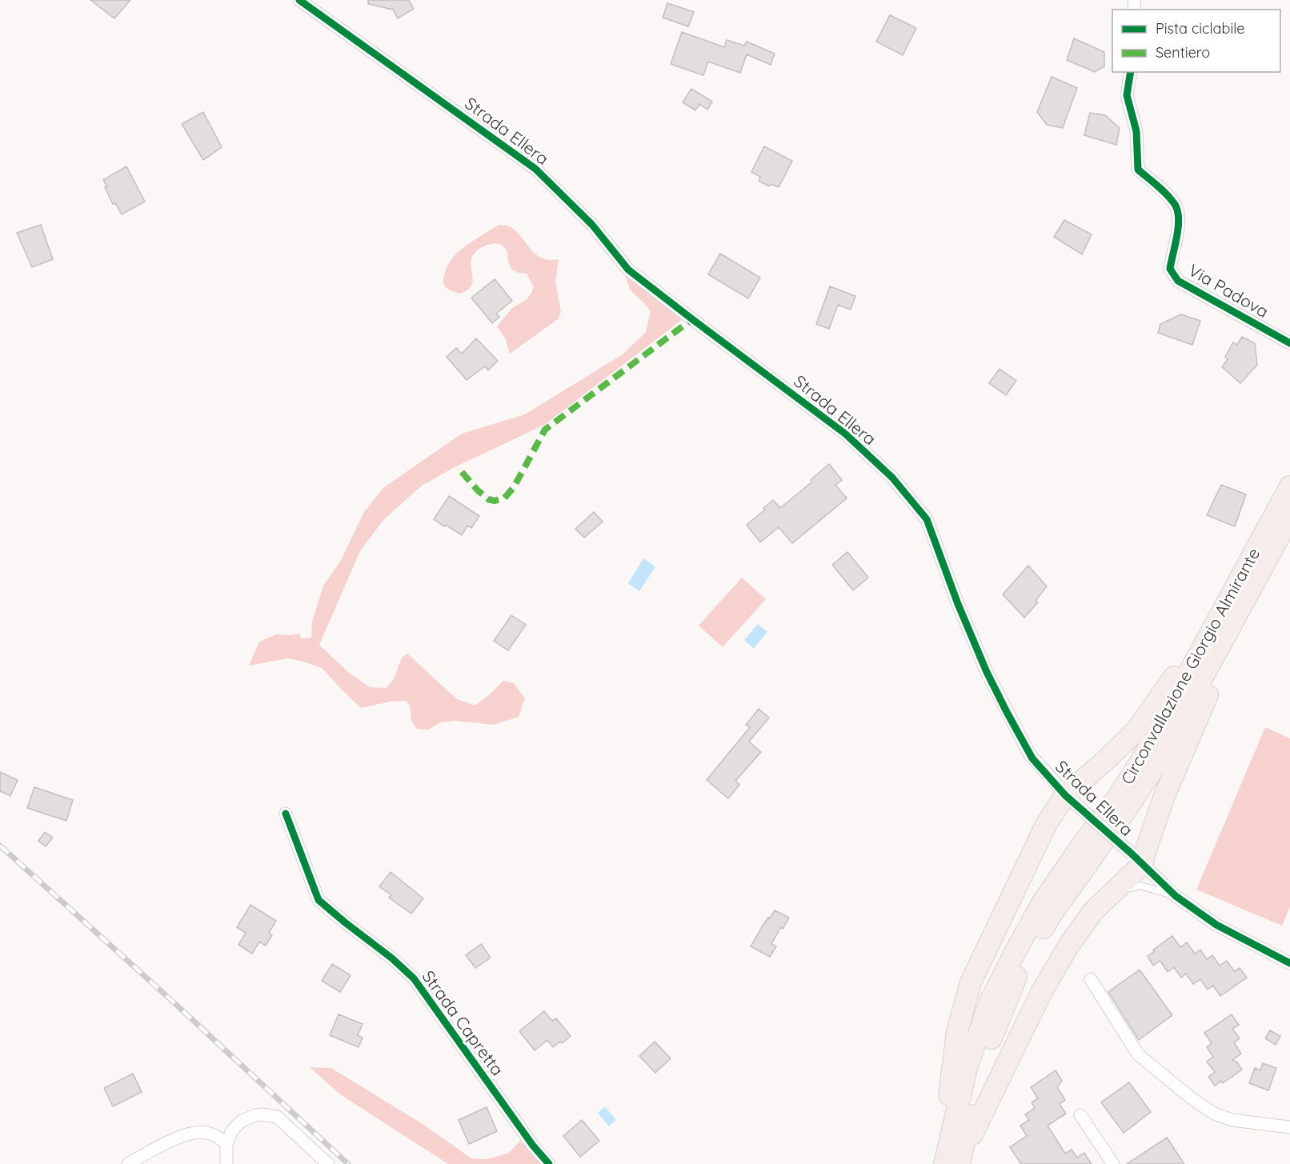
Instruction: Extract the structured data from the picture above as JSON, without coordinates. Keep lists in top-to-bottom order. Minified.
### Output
{"streets":{"highway":["Circonvallazione Giorgio Almirante"],"street":["Strada Ellera","Via Padova","Strada Capretta"]},"legend":["Pista ciclabile","Sentiero"]}
